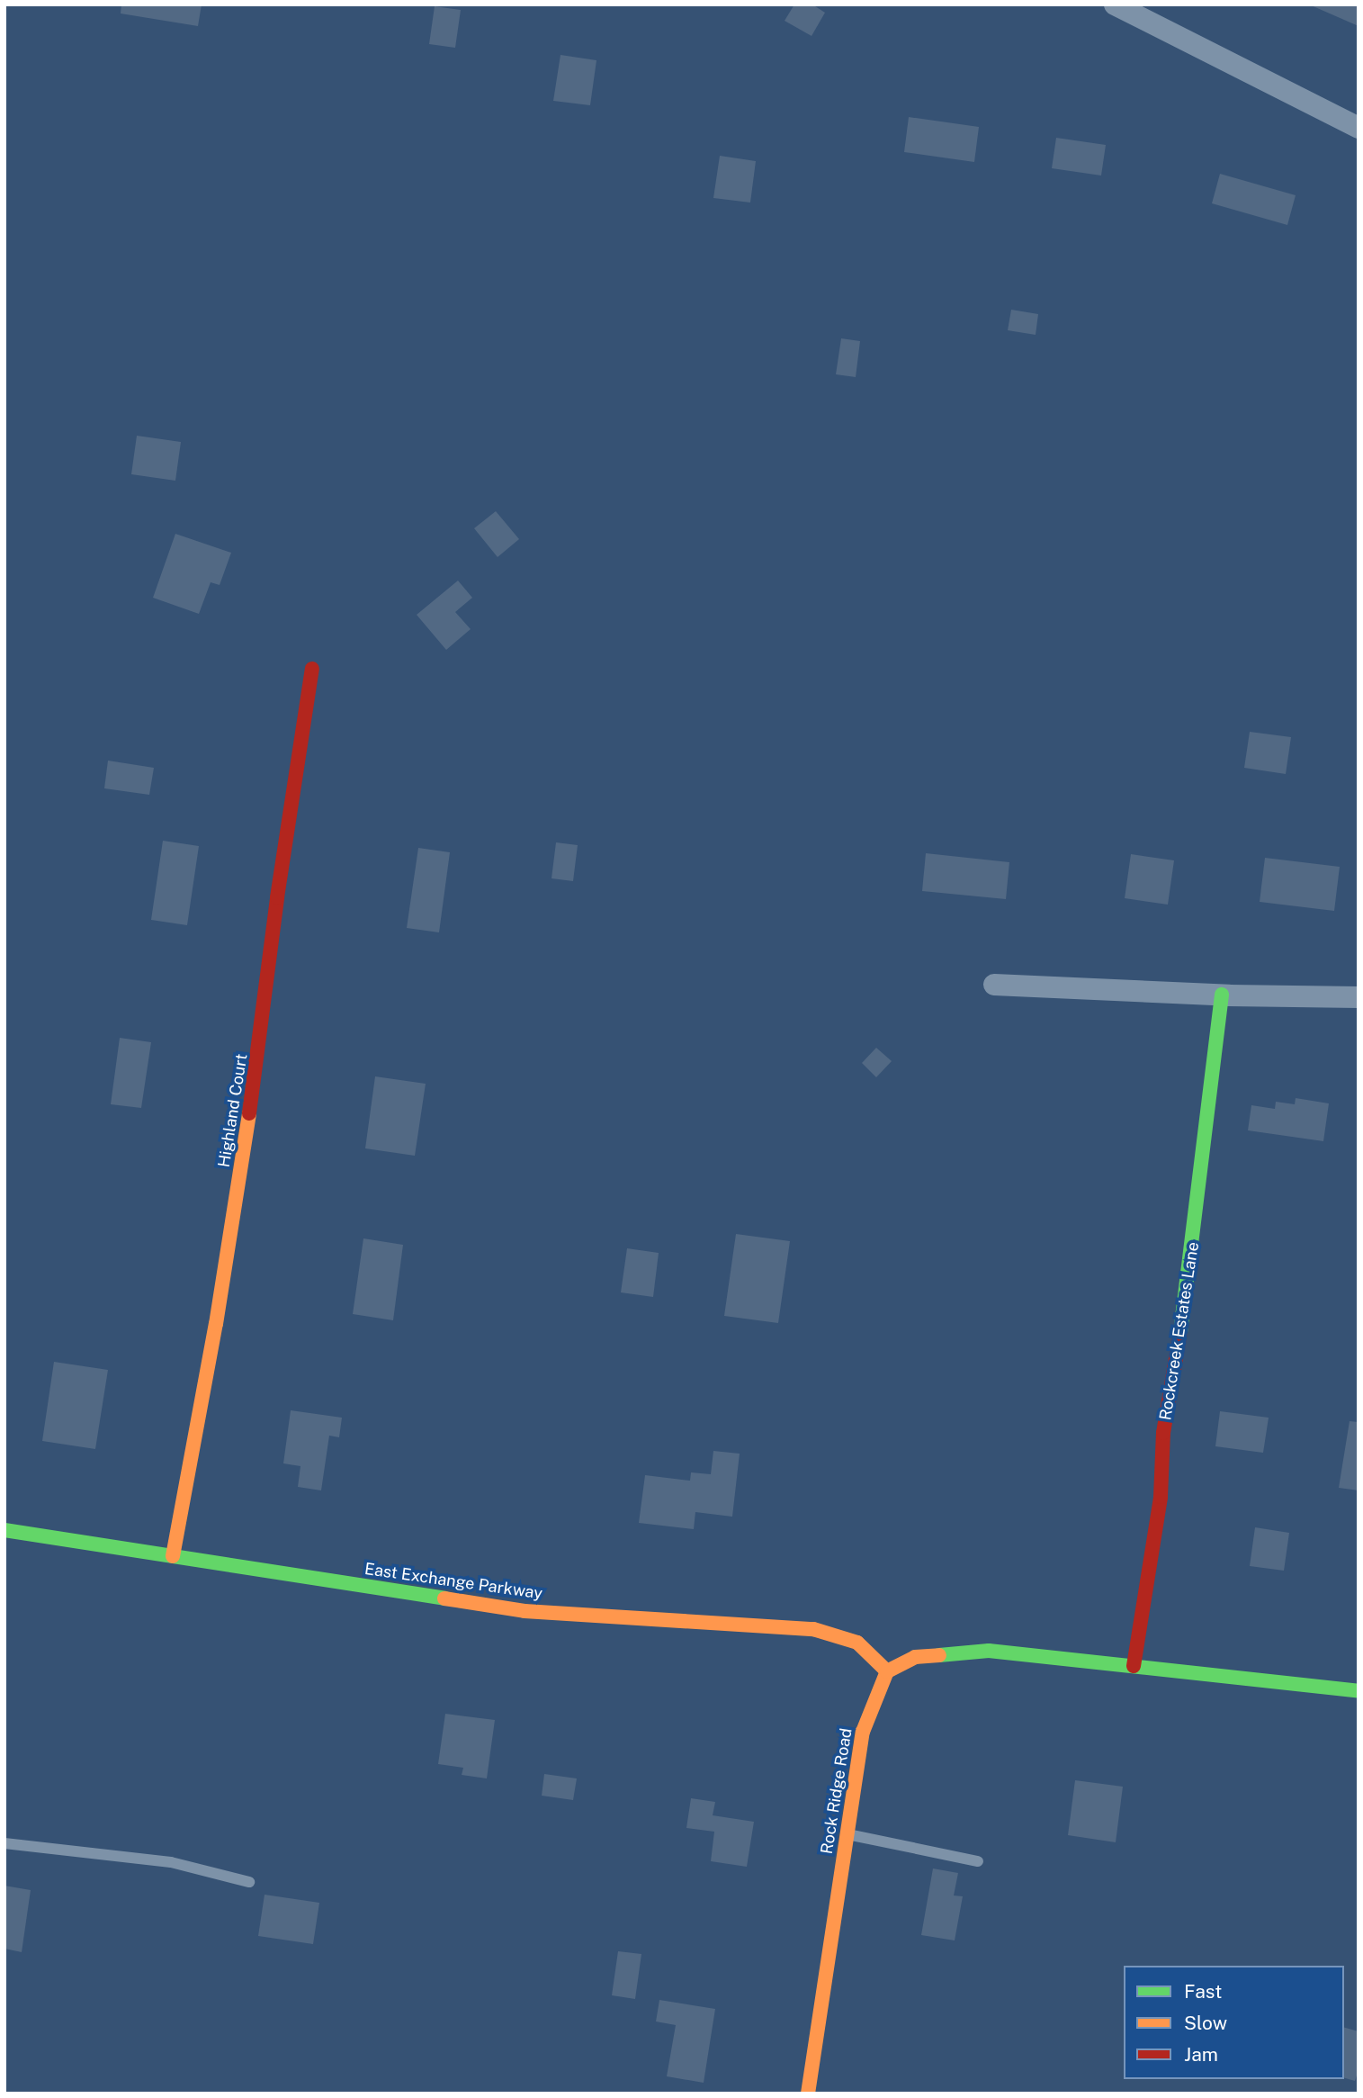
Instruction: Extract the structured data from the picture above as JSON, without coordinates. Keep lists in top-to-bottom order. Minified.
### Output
{"streets":{"street":["Highland Court","Rockcreek Estates Lane","East Exchange Parkway","Rock Ridge Road"]},"crossings":[["Highland Court","East Exchange Parkway"],["East Exchange Parkway","Rock Ridge Road"]],"legend":["Fast","Slow","Jam"]}
